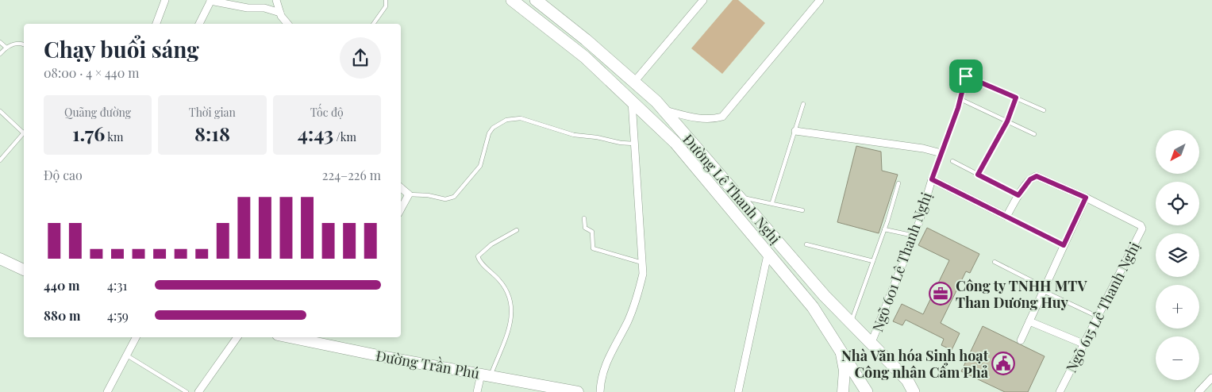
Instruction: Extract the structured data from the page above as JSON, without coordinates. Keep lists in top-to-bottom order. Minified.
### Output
{"streets":{"highway":["Đường Lê Thanh Nghị"],"main road":["Đường Trần Phú"],"street":["Ngõ 601 Lê Thanh Nghị","Ngõ 615 Lê Thanh Nghị"]},"crossings":[["Đường Lê Thanh Nghị","Ngõ 601 Lê Thanh Nghị"]],"places":{"office":["Công ty TNHH MTV Than Dương Huy"],"public building":["Nhà Văn hóa Sinh hoạt Công nhân Cẩm Phả"]},"north":"bottom left","page":{"heading":["Chạy buổi sáng","08:00 · 4 × 440 m"],"stats":[["Quãng đường","1.76 km"],["Thời gian","8:18"],["Tốc độ","4:43 /km"]],"map_buttons":["+","−"],"chart":["Độ cao","224–226 m"],"list":[{"name":"440 m","note":"4:31"},{"name":"880 m","note":"4:59"}]}}
